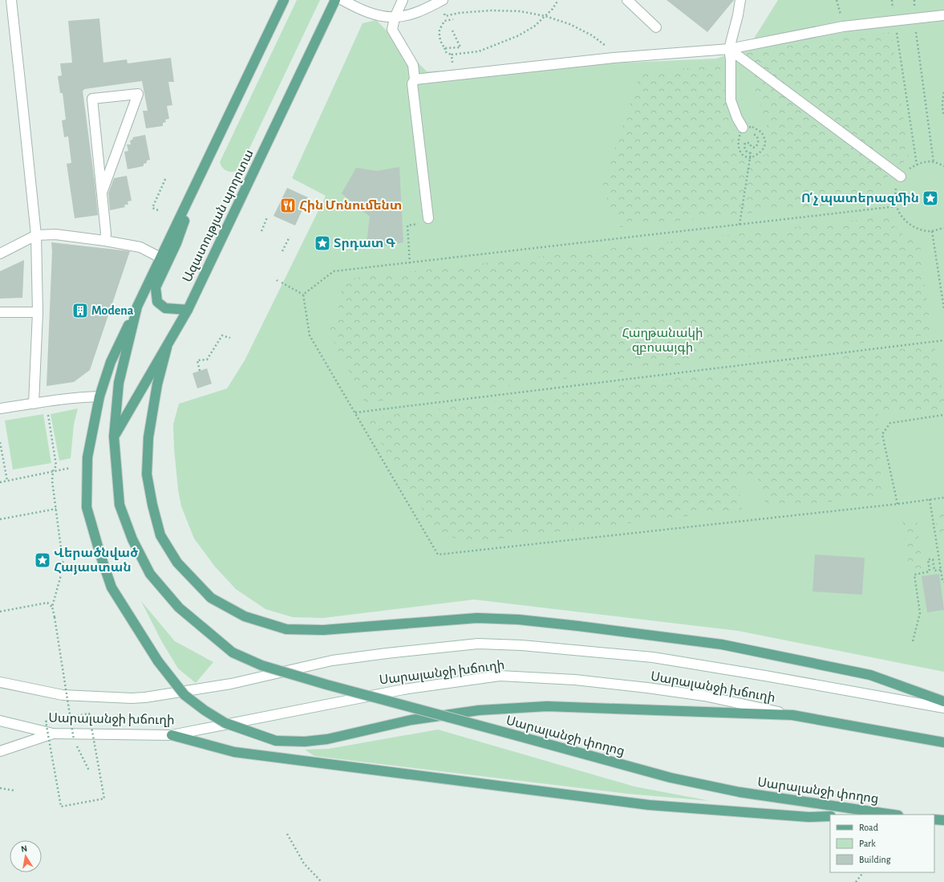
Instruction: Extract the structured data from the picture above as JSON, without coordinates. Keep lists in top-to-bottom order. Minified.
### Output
{"streets":{"main road":["Ազատության պողոտա","Սարալանջի խճուղի","Սարալանջի փողոց"]},"crossings":[["Ազատության պողոտա","Սարալանջի փողոց"]],"parks":["Հաղթանակի զբոսայգի"],"places":{"place":["Ո՛չ պատերազմին","Տրդատ Գ","Վերածնված Հայաստան"],"restaurant":["Հին Մոնումենտ"],"building":["Modena"]},"legend":["Road","Park","Building"],"north":"top"}
